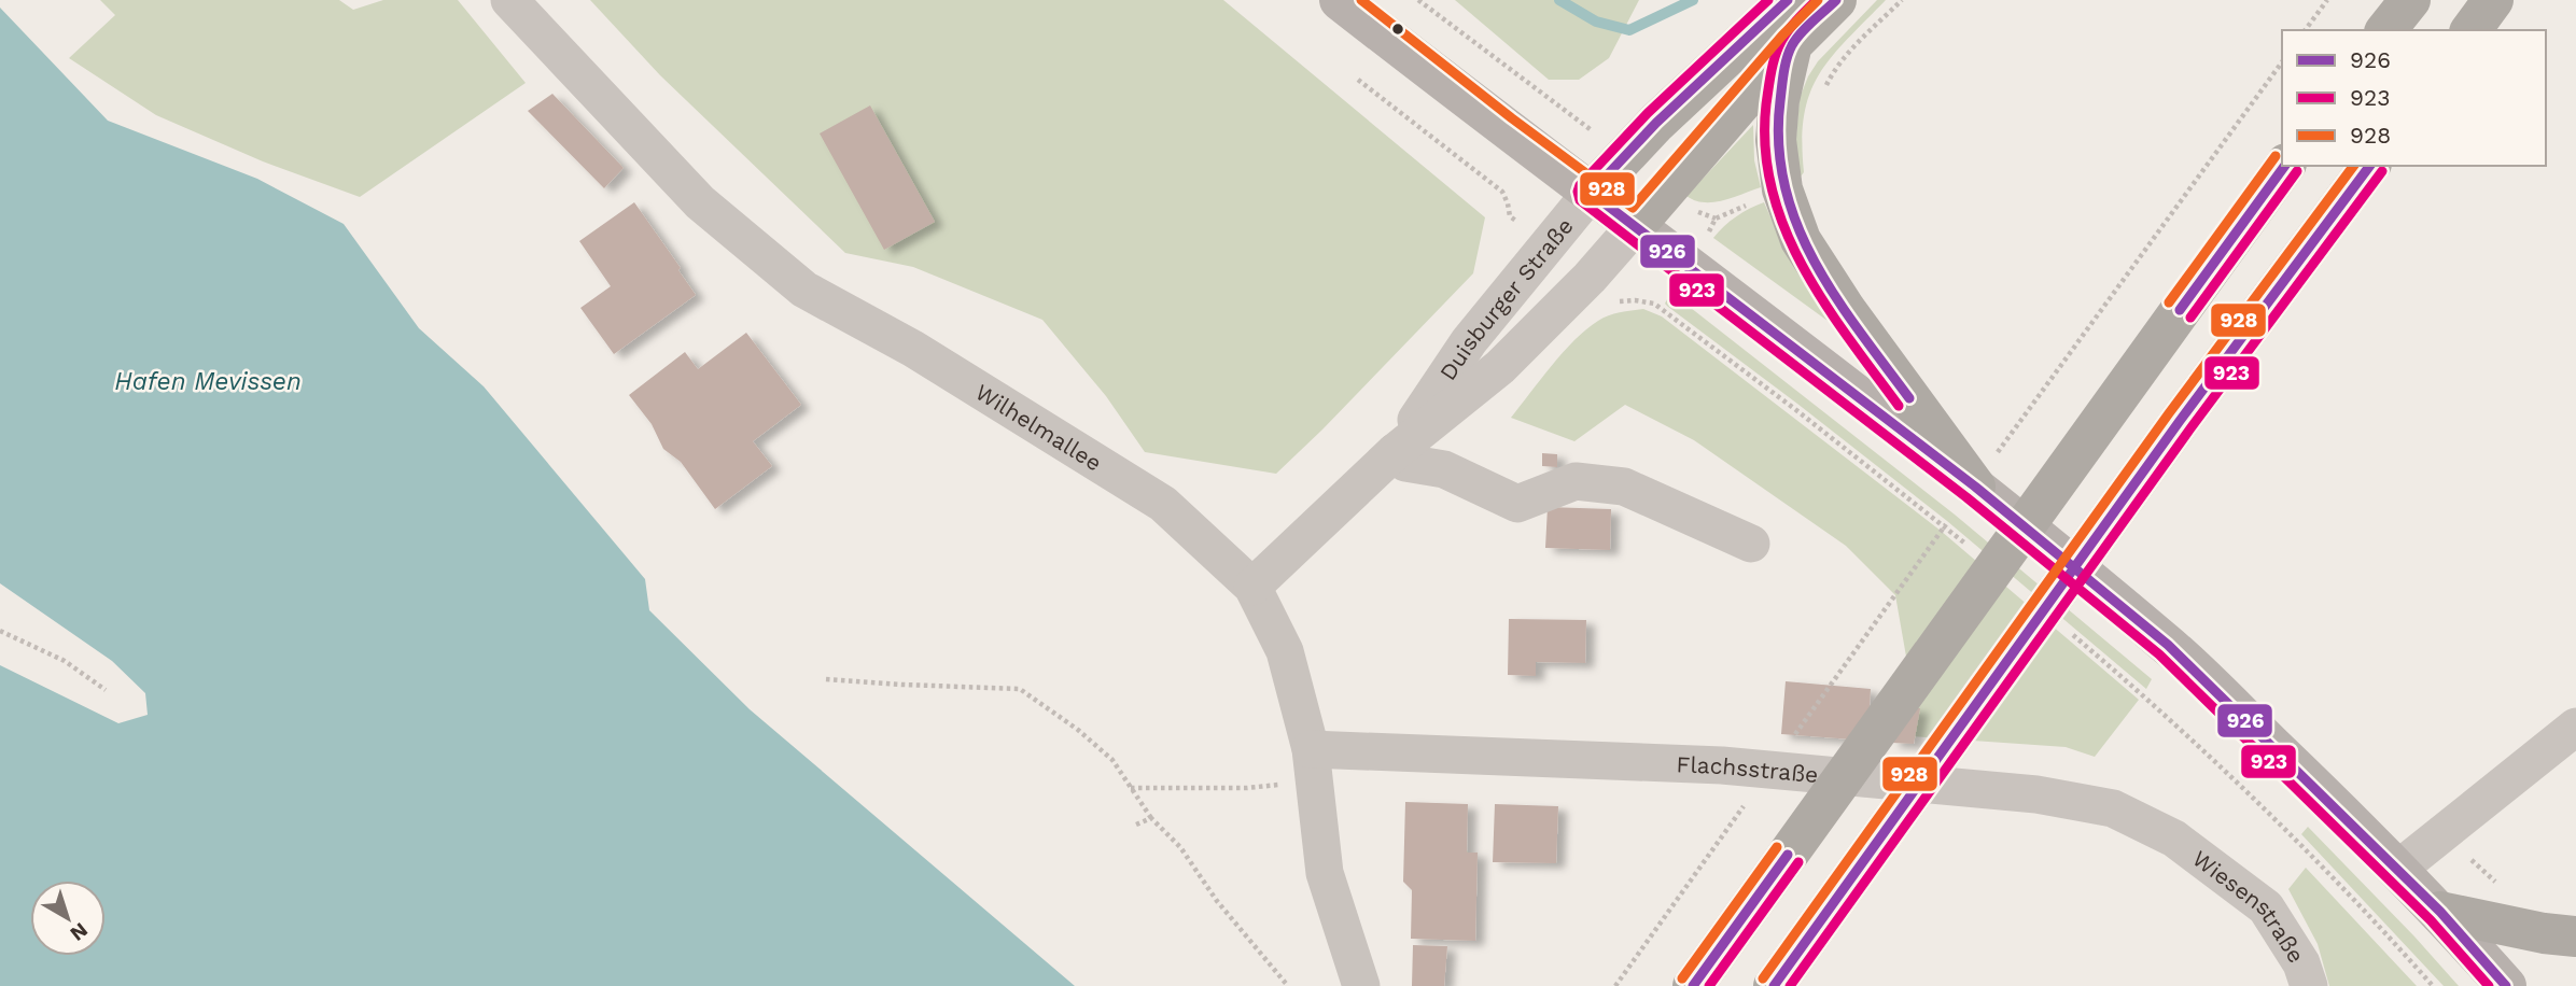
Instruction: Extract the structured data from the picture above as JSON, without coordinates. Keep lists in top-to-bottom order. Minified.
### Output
{"streets":{"street":["Duisburger Straße","Wilhelmallee","Flachsstraße","Wiesenstraße"]},"crossings":[["Duisburger Straße","Wilhelmallee"],["Wilhelmallee","Flachsstraße"],["Flachsstraße","Wiesenstraße"]],"water":["Hafen Mevissen"],"lines":["transit line 926","transit line 923","transit line 928"],"legend":["926","923","928"],"north":"bottom right"}
